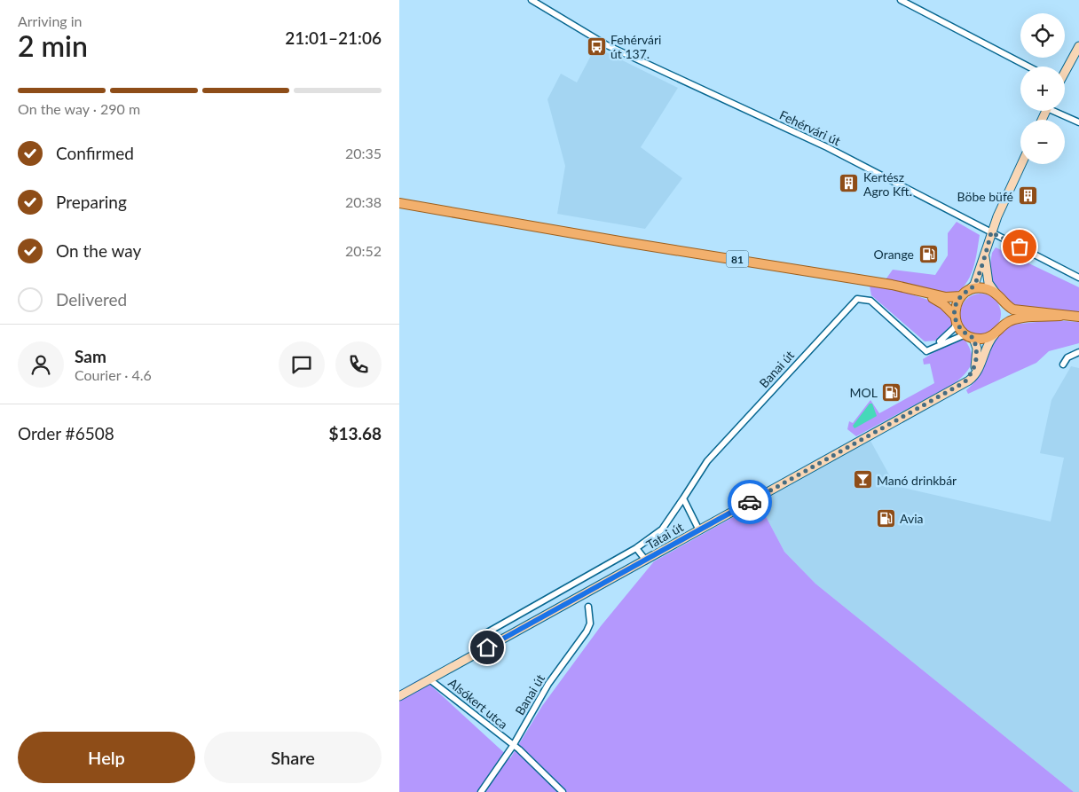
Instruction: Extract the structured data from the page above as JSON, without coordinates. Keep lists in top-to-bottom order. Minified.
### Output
{"streets":{"main road":["81"],"street":["Fehérvári út","Banai út","Tatai út","Alsókert utca"]},"crossings":[["81","Tatai út"],["Banai út","Tatai út"],["Banai út","Alsókert utca"],["Tatai út","Alsókert utca"]],"places":{"bus stop":["Fehérvári út 137."],"building":["Kertész Agro Kft.","Böbe büfé"],"fuel station":["Orange","MOL","Avia"],"bar":["Manó drinkbár"]},"page":{"heading":["2 min","Arriving in","21:01–21:06"],"panel":["Sam","Courier · 4.6","Order #6508","$13.68"],"map_buttons":["+","−"],"bar":"On the way · 290 m","list":[["Confirmed","20:35"],["Preparing","20:38"],["On the way","20:52"],"Delivered"],"buttons":["Help","Share"]}}
